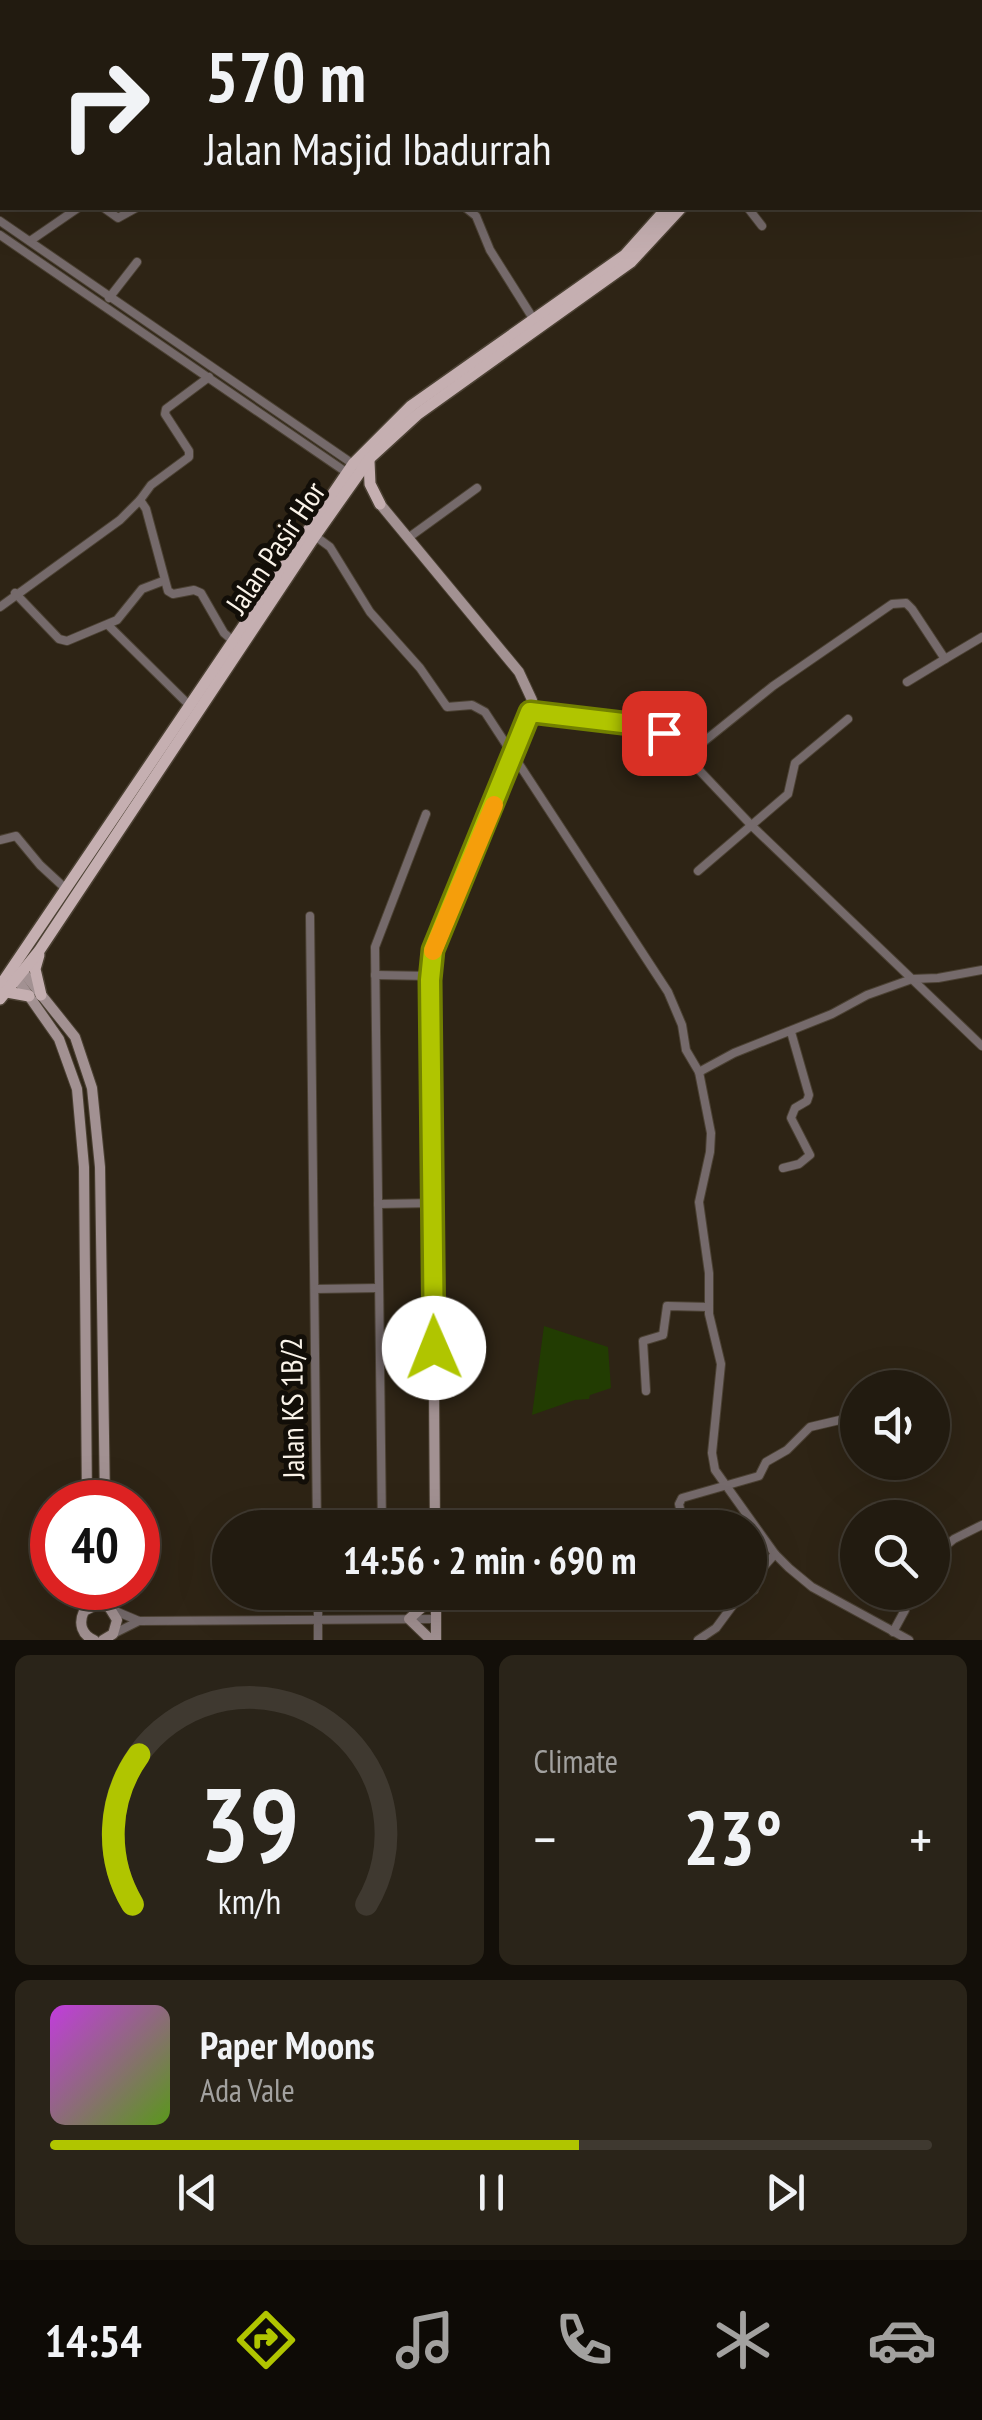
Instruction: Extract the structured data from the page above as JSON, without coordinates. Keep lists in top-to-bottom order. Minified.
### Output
{"streets":{"main road":["Jalan Pasir Hor"],"street":["Jalan KS 1B/2"]},"page":{"turn":["570 m","Jalan Masjid Ibadurrah"],"limit":"40","trip":"14:56 · 2 min · 690 m","tile":"Climate","heat":["−","23°","+"],"song":["Paper Moons","Ada Vale"],"tabs":"14:54","gauge":["39","km/h"]}}
